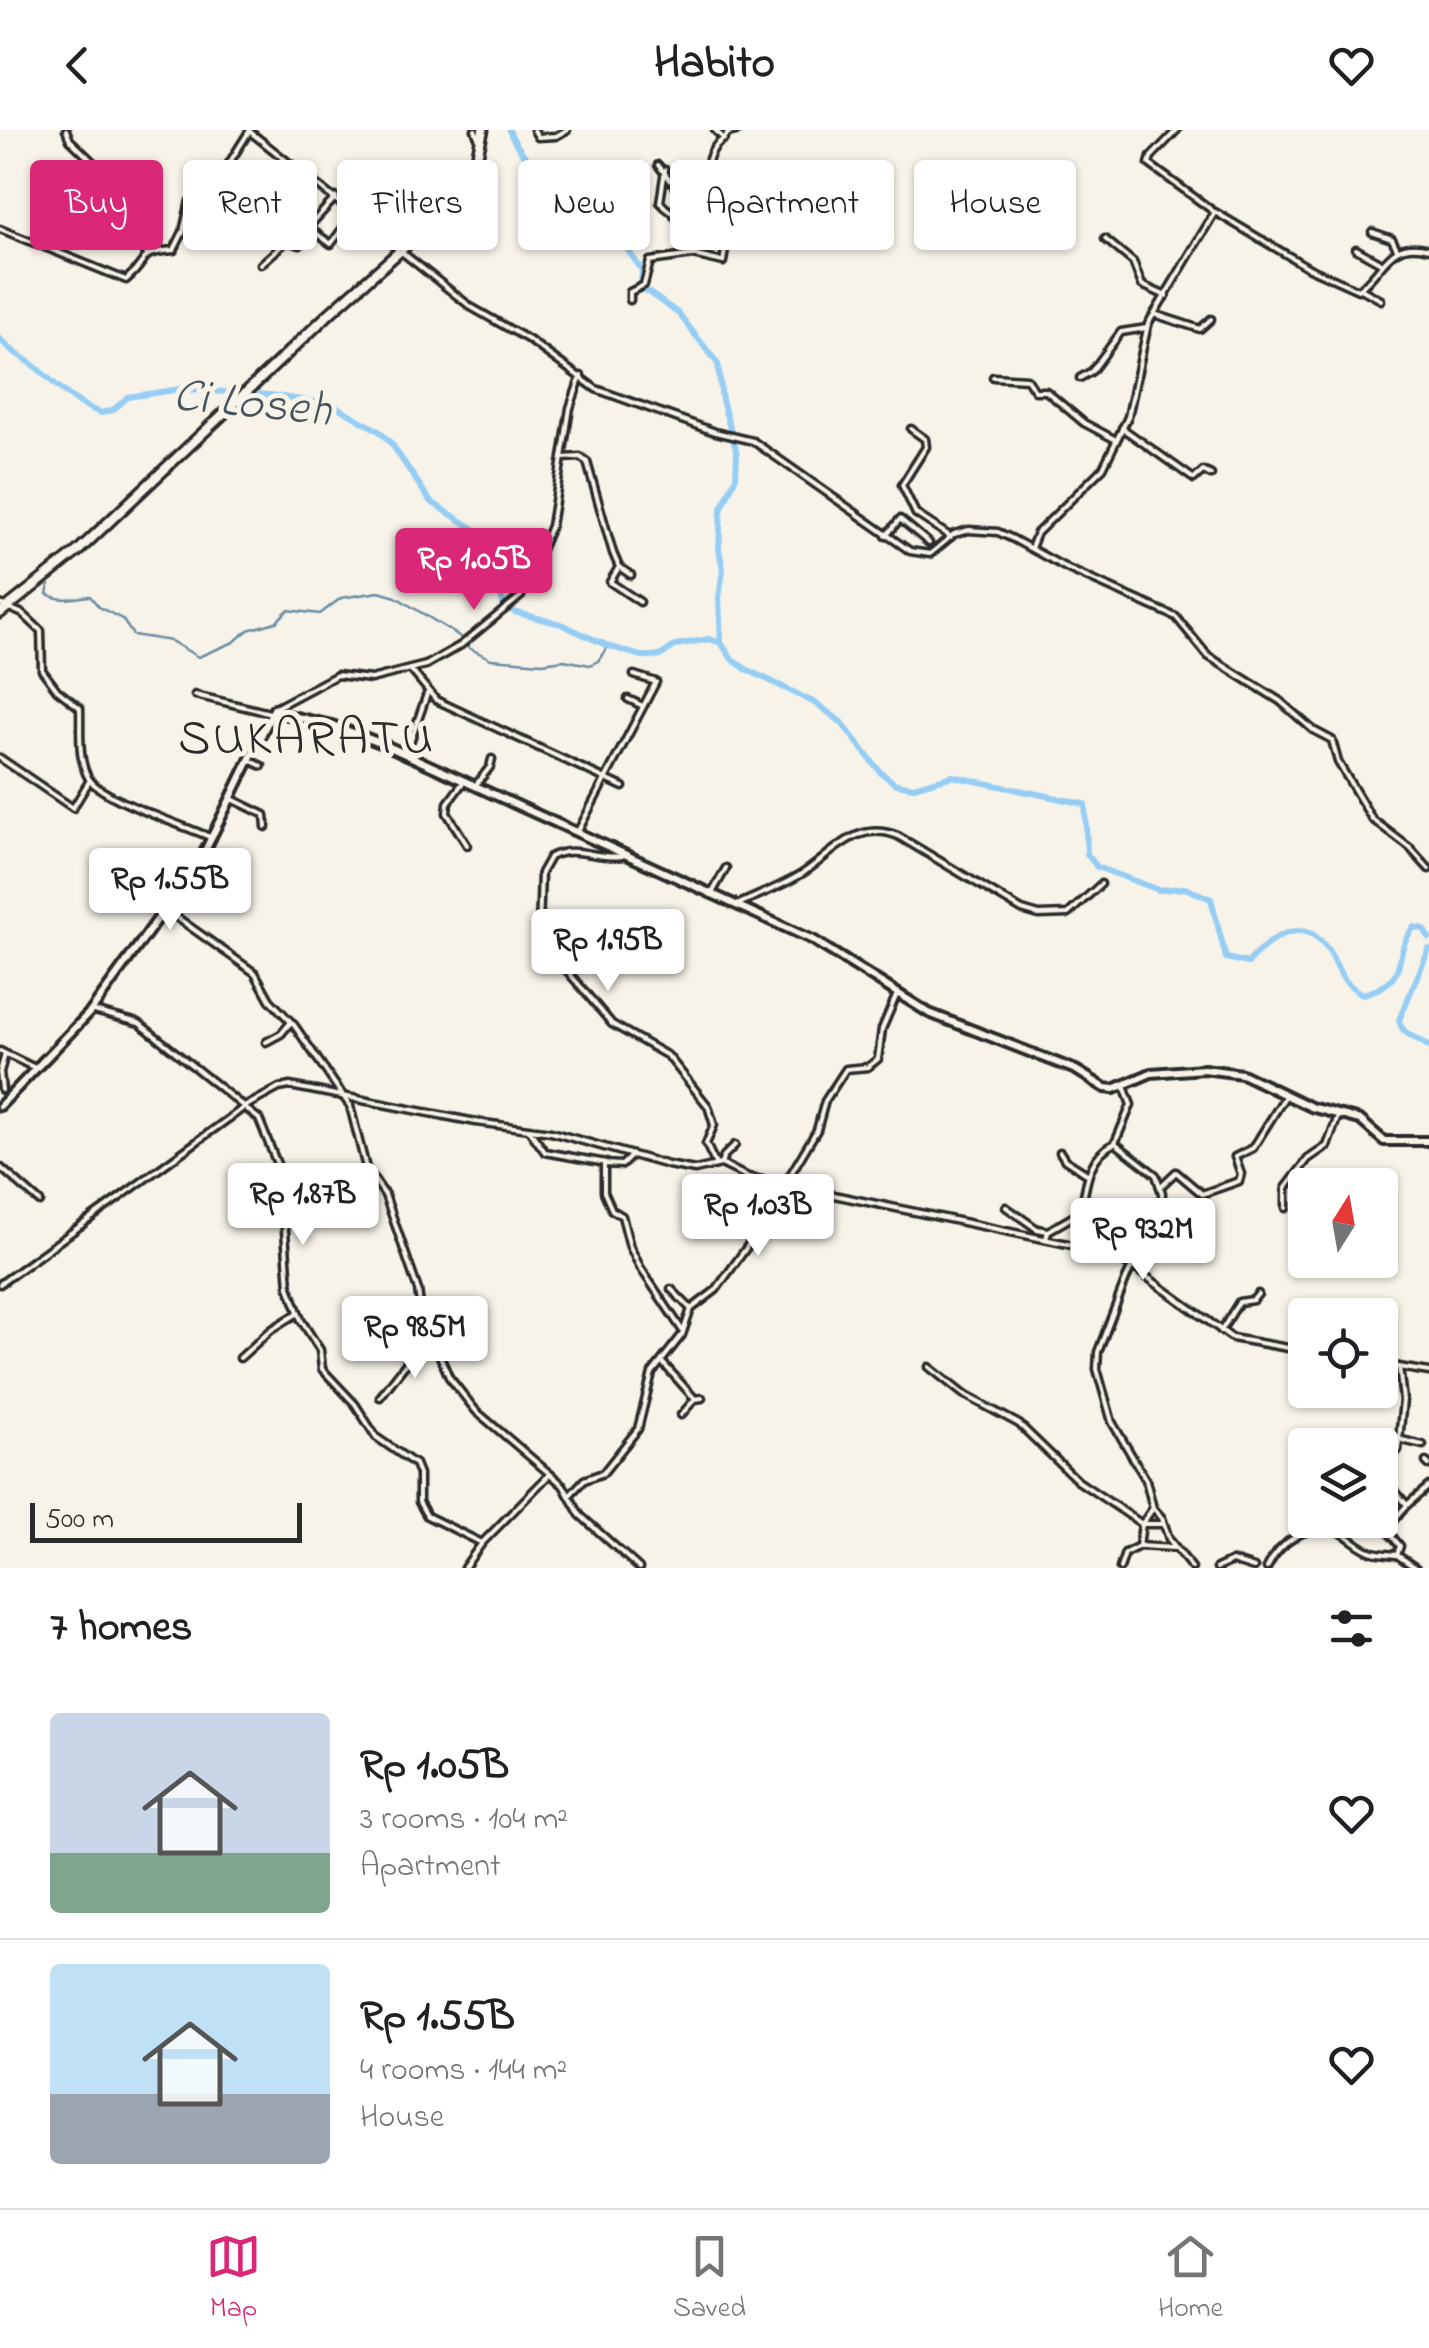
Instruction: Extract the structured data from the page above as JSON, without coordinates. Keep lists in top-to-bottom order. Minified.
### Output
{"districts":["SUKARATU"],"water":["Ci Loseh"],"scale_bar":"500 m","north":"top","page":{"header":"Habito","chip":["Buy","Rent","Filters","New","Apartment","House"],"price":["Rp 1.05B","Rp 1.55B","Rp 1.95B","Rp 1.87B","Rp 1.03B","Rp 932M","Rp 985M"],"scale":"500 m","heading":"7 homes","list":[{"name":"Rp 1.05B","note":"3 rooms · 104 m² · Apartment"},{"name":"Rp 1.55B","note":"4 rooms · 144 m² · House"}],"tabs":["Map","Saved","Home"]}}
